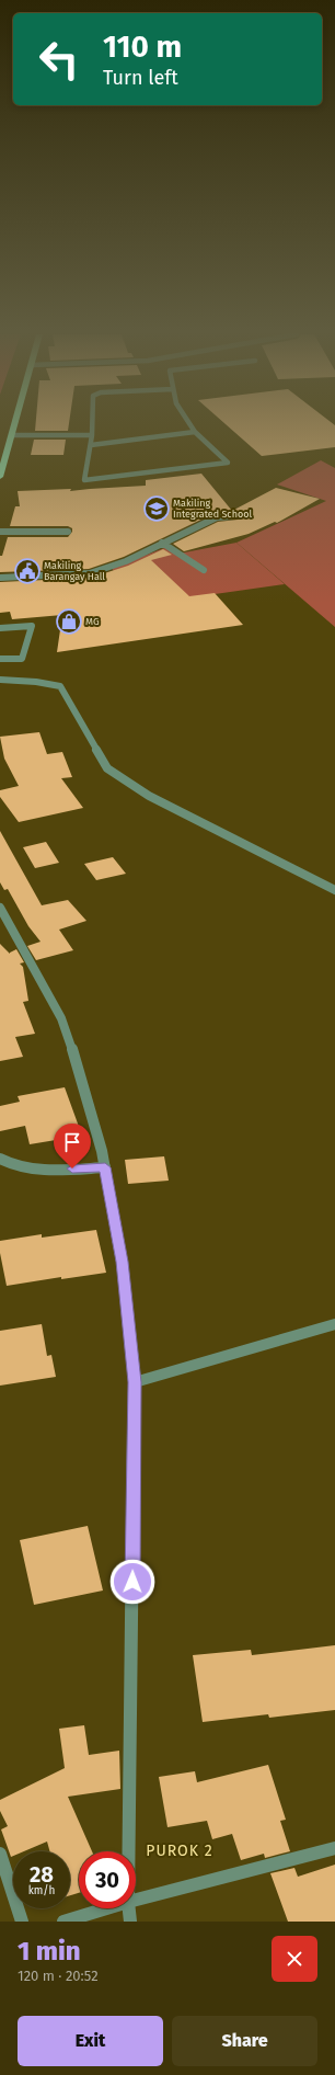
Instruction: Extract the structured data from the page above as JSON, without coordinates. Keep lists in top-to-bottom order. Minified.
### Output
{"districts":["PUROK 2"],"places":{"school or university":["Makiling Integrated School"],"public building":["Makiling Barangay Hall"],"shop":["MG"]},"page":{"turn":["110 m","Turn left"],"speed":"28 km/h","limit":"30","heading":["1 min","120 m · 20:52"],"buttons":["Exit","Share"]}}
